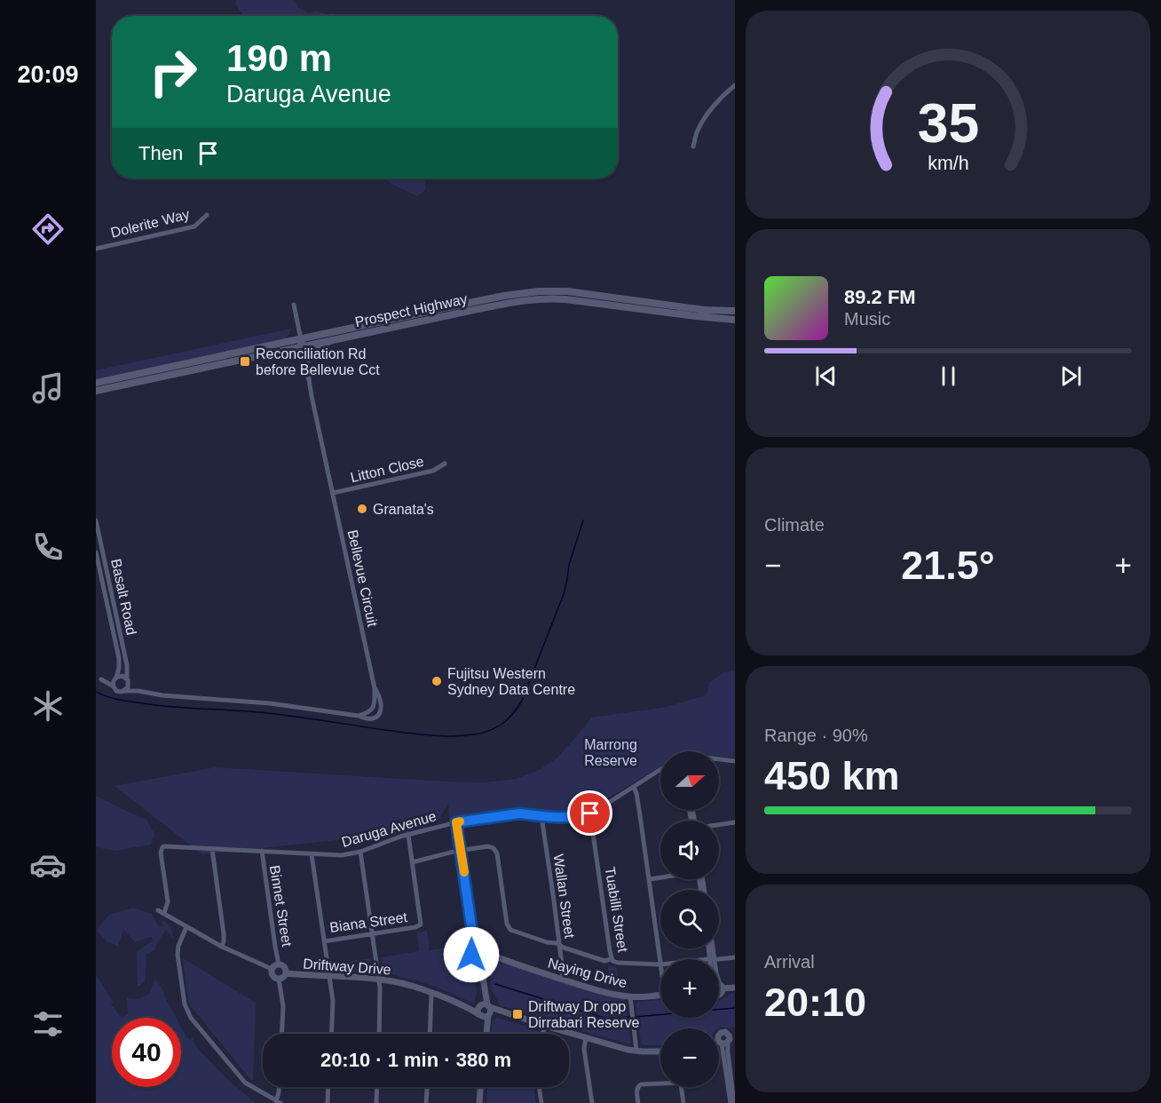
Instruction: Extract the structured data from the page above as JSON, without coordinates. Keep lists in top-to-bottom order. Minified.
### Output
{"streets":{"main road":["Prospect Highway"],"street":["Dolerite Way","Litton Close","Bellevue Circuit","Basalt Road","Daruga Avenue","Wallan Street","Binnet Street","Tuabilli Street","Biana Street","Driftway Drive","Naying Drive"]},"crossings":[["Prospect Highway","Bellevue Circuit"],["Litton Close","Bellevue Circuit"],["Bellevue Circuit","Basalt Road"],["Daruga Avenue","Wallan Street"],["Daruga Avenue","Binnet Street"],["Daruga Avenue","Tuabilli Street"],["Daruga Avenue","Biana Street"],["Wallan Street","Naying Drive"],["Binnet Street","Driftway Drive"]],"parks":["Marrong Reserve"],"places":{"transit":["Reconciliation Rd before Bellevue Cct","Driftway Dr opp Dirrabari Reserve"],"other":["Granata's","Fujitsu Western Sydney Data Centre"]},"north":"right","page":{"tabs":"20:09","turn":["190 m","Daruga Avenue"],"then":"Then","song":["89.2 FM","Music"],"tile":["Climate",["Range · 90%","450 km"],["Arrival","20:10"]],"heat":["−","21.5°","+"],"map_buttons":["+","−"],"limit":"40","trip":"20:10 · 1 min · 380 m","gauge":["35","km/h"]}}
